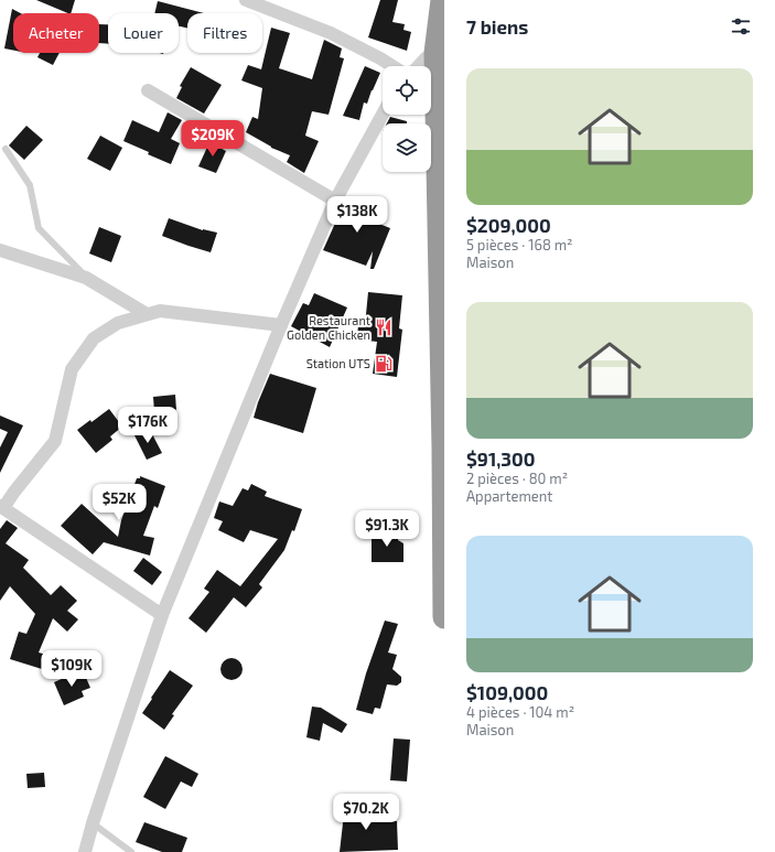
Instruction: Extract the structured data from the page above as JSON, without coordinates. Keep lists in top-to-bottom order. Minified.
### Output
{"places":{"restaurant":["Restaurant Golden Chicken"],"fuel station":["Station UTS"]},"page":{"heading":"7 biens","chip":["Acheter","Louer","Filtres"],"list":[{"name":"$209,000","note":"5 pièces · 168 m² · Maison"},{"name":"$91,300","note":"2 pièces · 80 m² · Appartement"},{"name":"$109,000","note":"4 pièces · 104 m² · Maison"}],"price":["$209K","$138K","$176K","$52K","$91.3K","$109K","$70.2K"]}}
